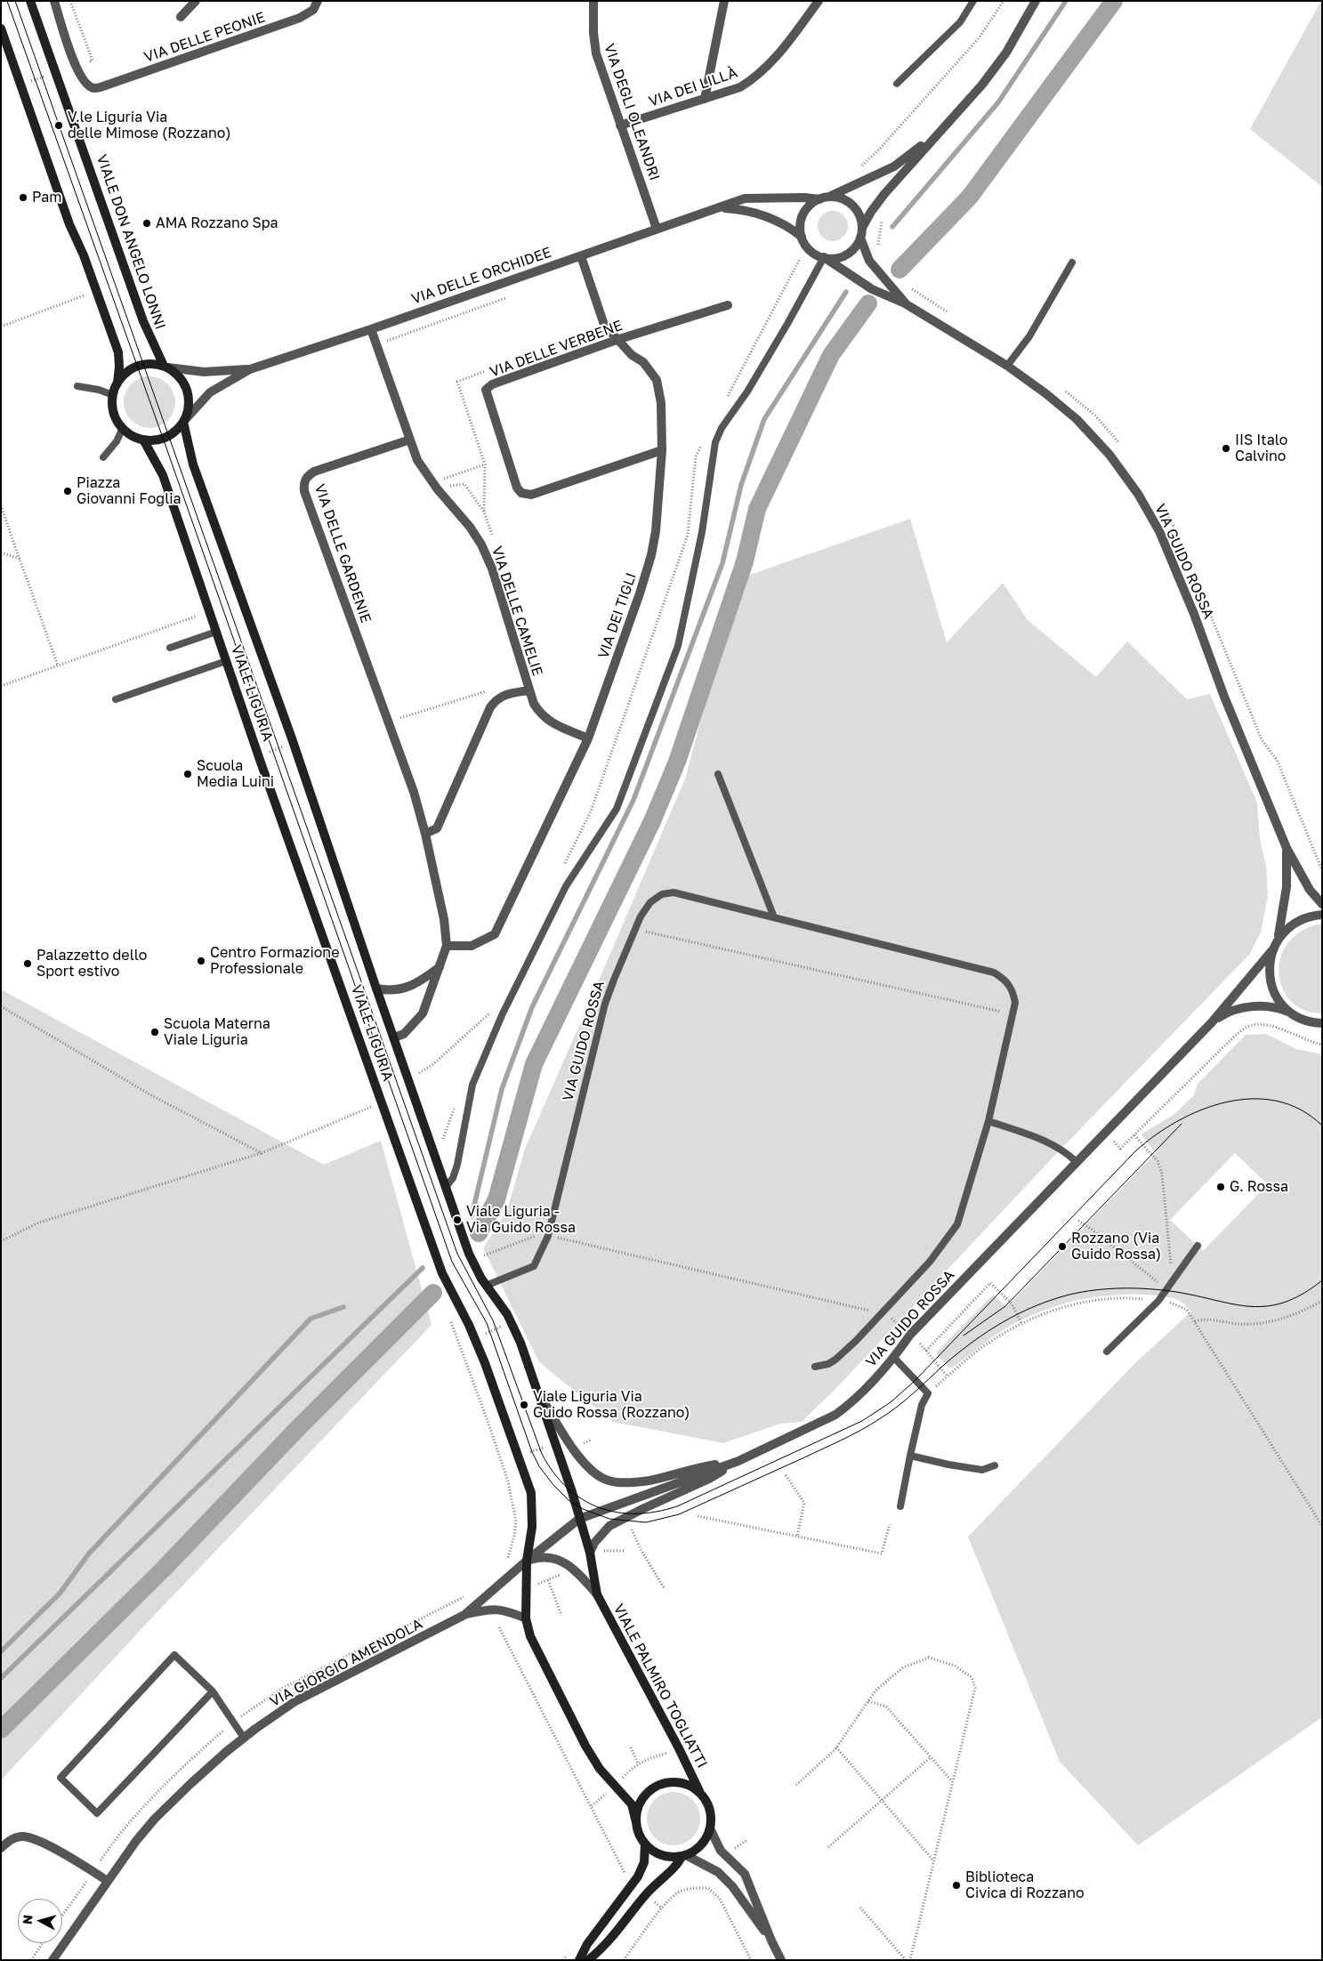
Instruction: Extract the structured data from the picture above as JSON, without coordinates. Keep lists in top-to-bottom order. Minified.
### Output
{"streets":{"main road":["VIALE DON ANGELO LONNI","VIALE LIGURIA","VIALE PALMIRO TOGLIATTI"],"street":["VIA DELLE PEONIE","VIA DEI LILLÀ","VIA DEGLI OLEANDRI","VIA DELLE ORCHIDEE","VIA DELLE VERBENE","VIA DELLE GARDENIE","VIA GUIDO ROSSA","VIA DELLE CAMELIE","VIA DEI TIGLI","VIA GIORGIO AMENDOLA"]},"crossings":[["VIA DEI LILLÀ","VIA DEGLI OLEANDRI"],["VIA DEGLI OLEANDRI","VIA DELLE ORCHIDEE"],["VIALE DON ANGELO LONNI","VIA DELLE ORCHIDEE"],["VIALE DON ANGELO LONNI","VIALE LIGURIA"],["VIA DELLE ORCHIDEE","VIA GUIDO ROSSA"],["VIA DELLE ORCHIDEE","VIA DELLE CAMELIE"],["VIA DELLE ORCHIDEE","VIA DEI TIGLI"],["VIA DELLE ORCHIDEE","VIALE LIGURIA"],["VIA DELLE VERBENE","VIA DEI TIGLI"],["VIA DELLE GARDENIE","VIA DELLE CAMELIE"],["VIA GUIDO ROSSA","VIALE LIGURIA"],["VIA GUIDO ROSSA","VIALE PALMIRO TOGLIATTI"],["VIA DELLE CAMELIE","VIA DEI TIGLI"],["VIALE LIGURIA","VIA GIORGIO AMENDOLA"],["VIALE LIGURIA","VIALE PALMIRO TOGLIATTI"],["VIA GIORGIO AMENDOLA","VIALE PALMIRO TOGLIATTI"]],"places":["V.le Liguria Via delle Mimose (Rozzano)","Pam","AMA Rozzano Spa","IIS Italo Calvino","Piazza Giovanni Foglia","Scuola Media Luini","Centro Formazione Professionale","Palazzetto dello Sport estivo","Scuola Materna Viale Liguria","G. Rossa","Viale Liguria - Via Guido Rossa","Rozzano (Via Guido Rossa)","Viale Liguria Via Guido Rossa (Rozzano)","Biblioteca Civica di Rozzano"],"north":"left"}
